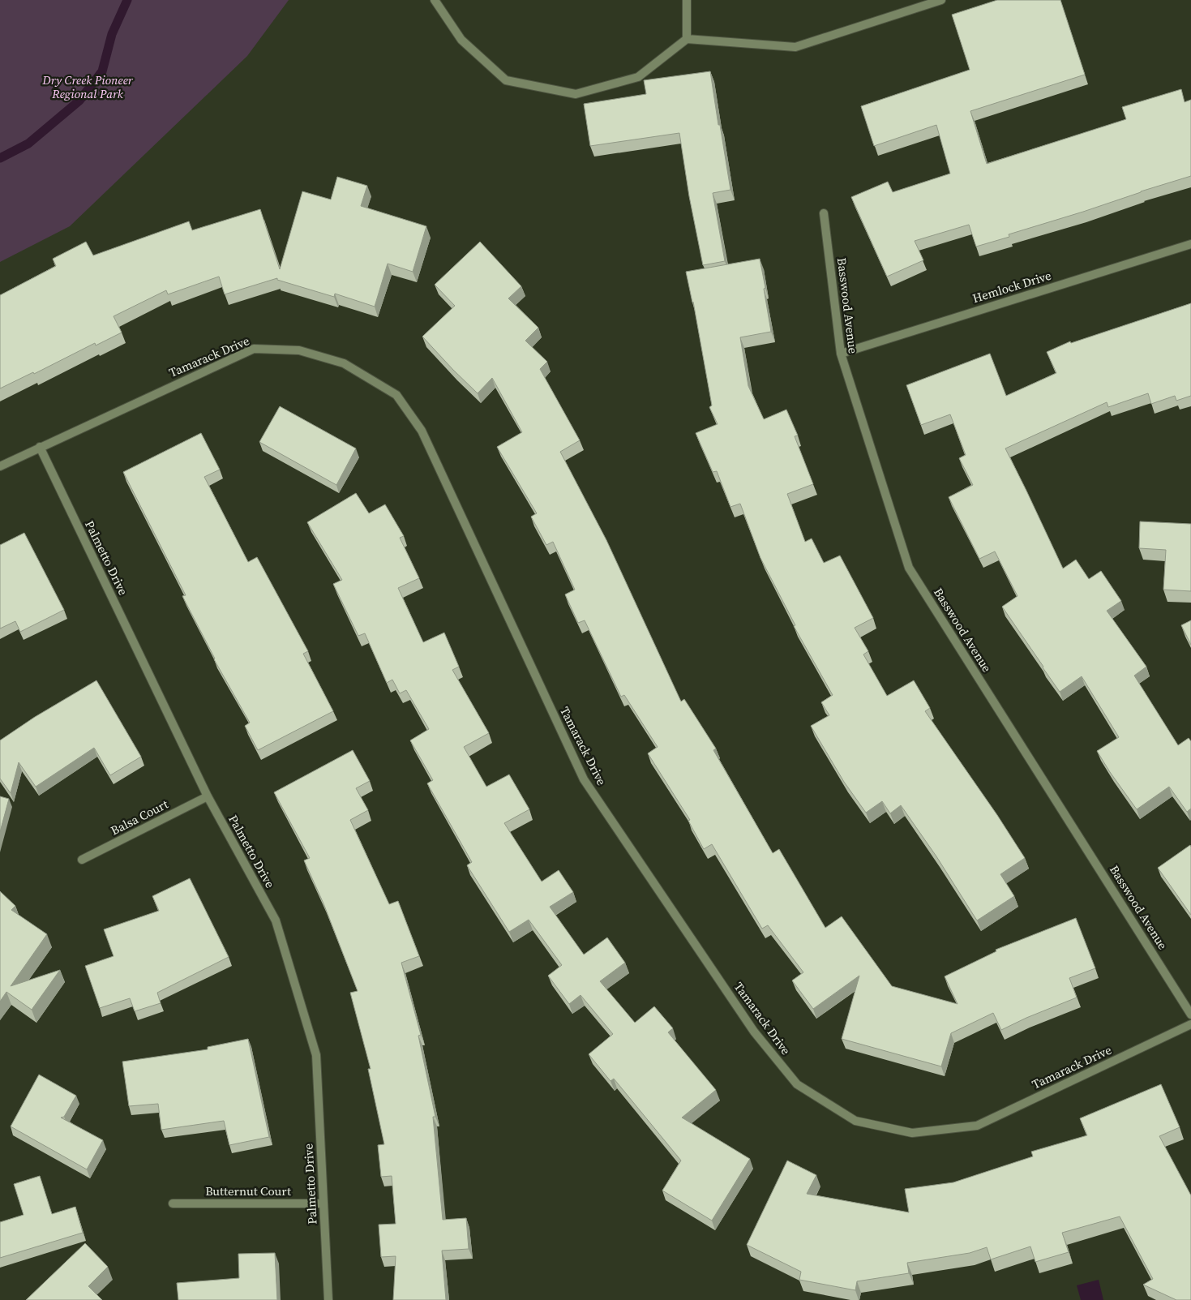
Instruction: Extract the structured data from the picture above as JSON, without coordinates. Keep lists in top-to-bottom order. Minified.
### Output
{"streets":{"street":["Hemlock Drive","Basswood Avenue","Tamarack Drive","Palmetto Drive","Balsa Court","Butternut Court"]},"crossings":[["Hemlock Drive","Basswood Avenue"],["Tamarack Drive","Palmetto Drive"],["Palmetto Drive","Balsa Court"],["Palmetto Drive","Butternut Court"]],"parks":["Dry Creek Pioneer Regional Park"]}
